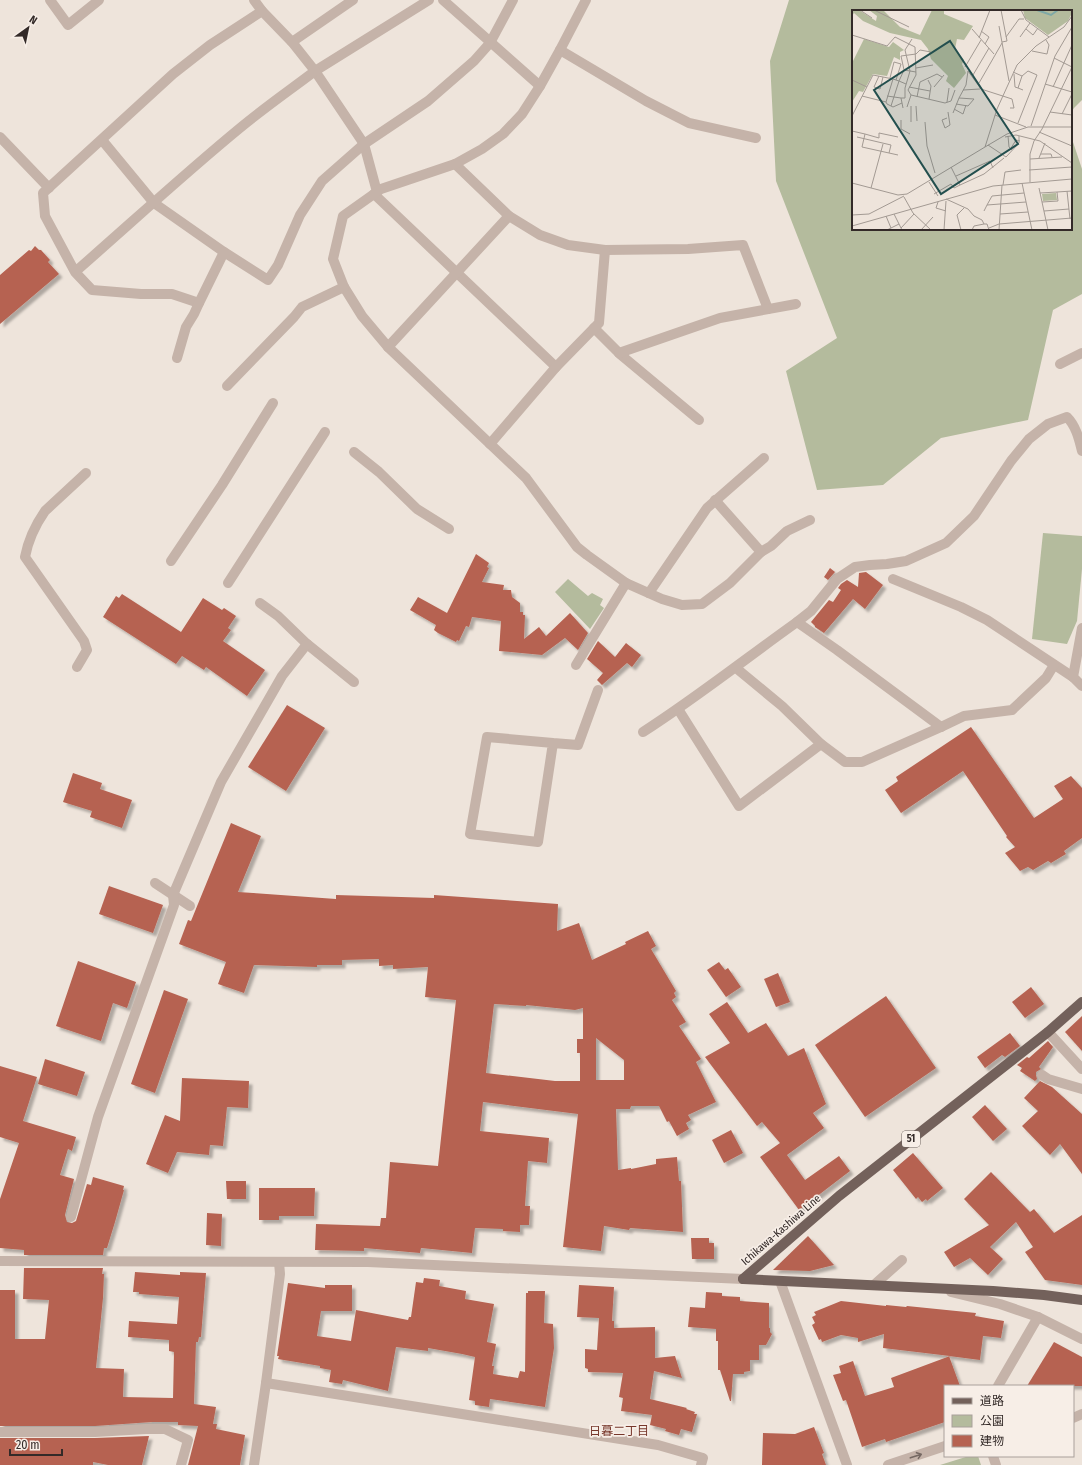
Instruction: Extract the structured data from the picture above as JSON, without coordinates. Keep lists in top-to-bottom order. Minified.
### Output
{"streets":{"main road":["51","Ichikawa-Kashiwa Line"]},"districts":["日暮二丁目"],"legend":["道路","公園","建物"],"scale_bar":"20 m","north":"top right"}
